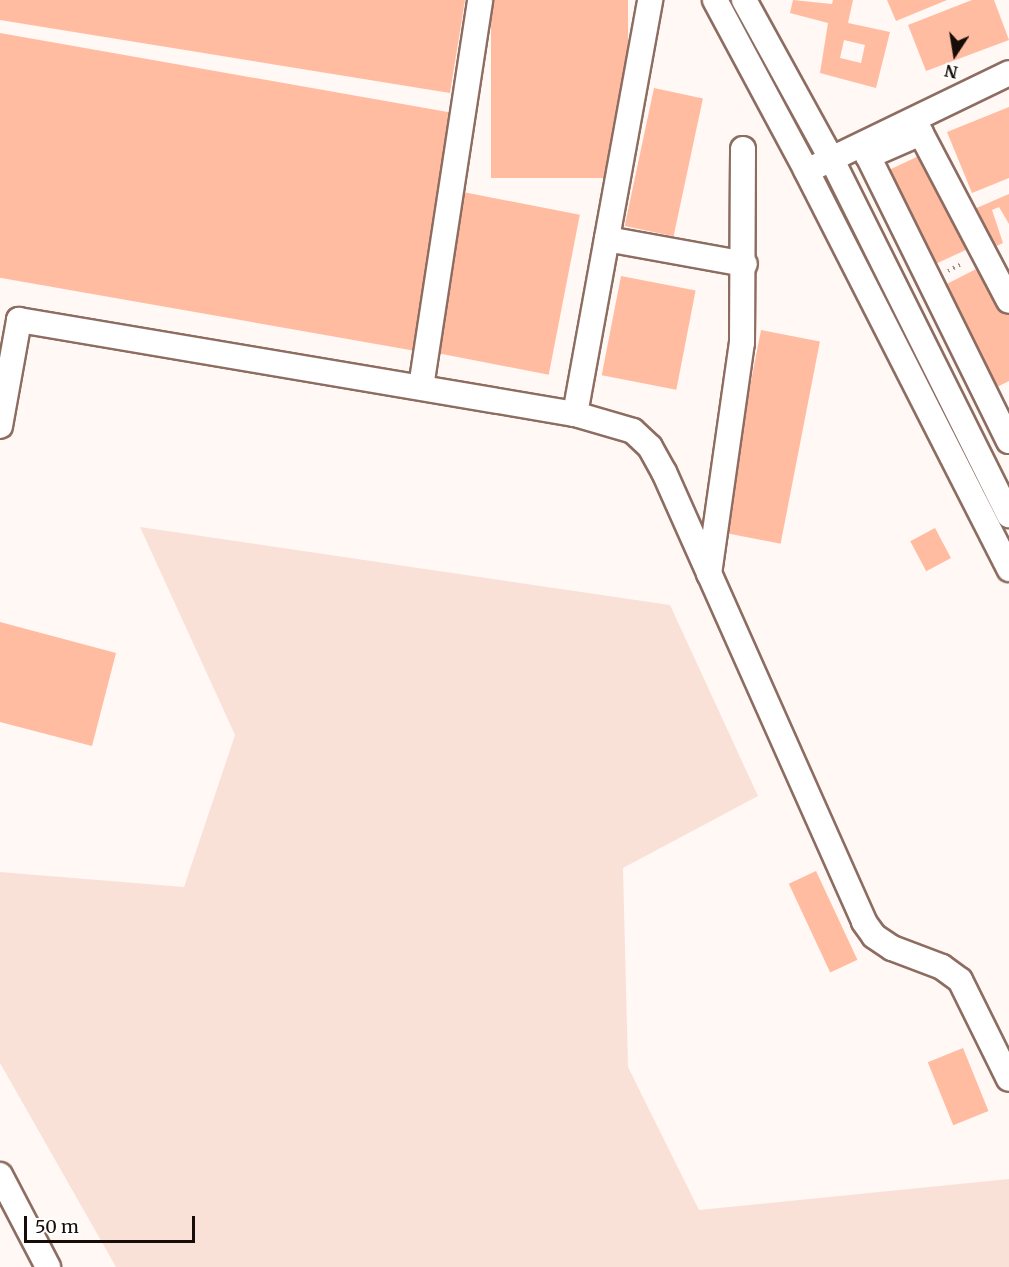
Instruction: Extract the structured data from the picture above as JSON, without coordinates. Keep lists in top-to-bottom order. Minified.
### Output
{"scale_bar":"50 m","north":"bottom"}
